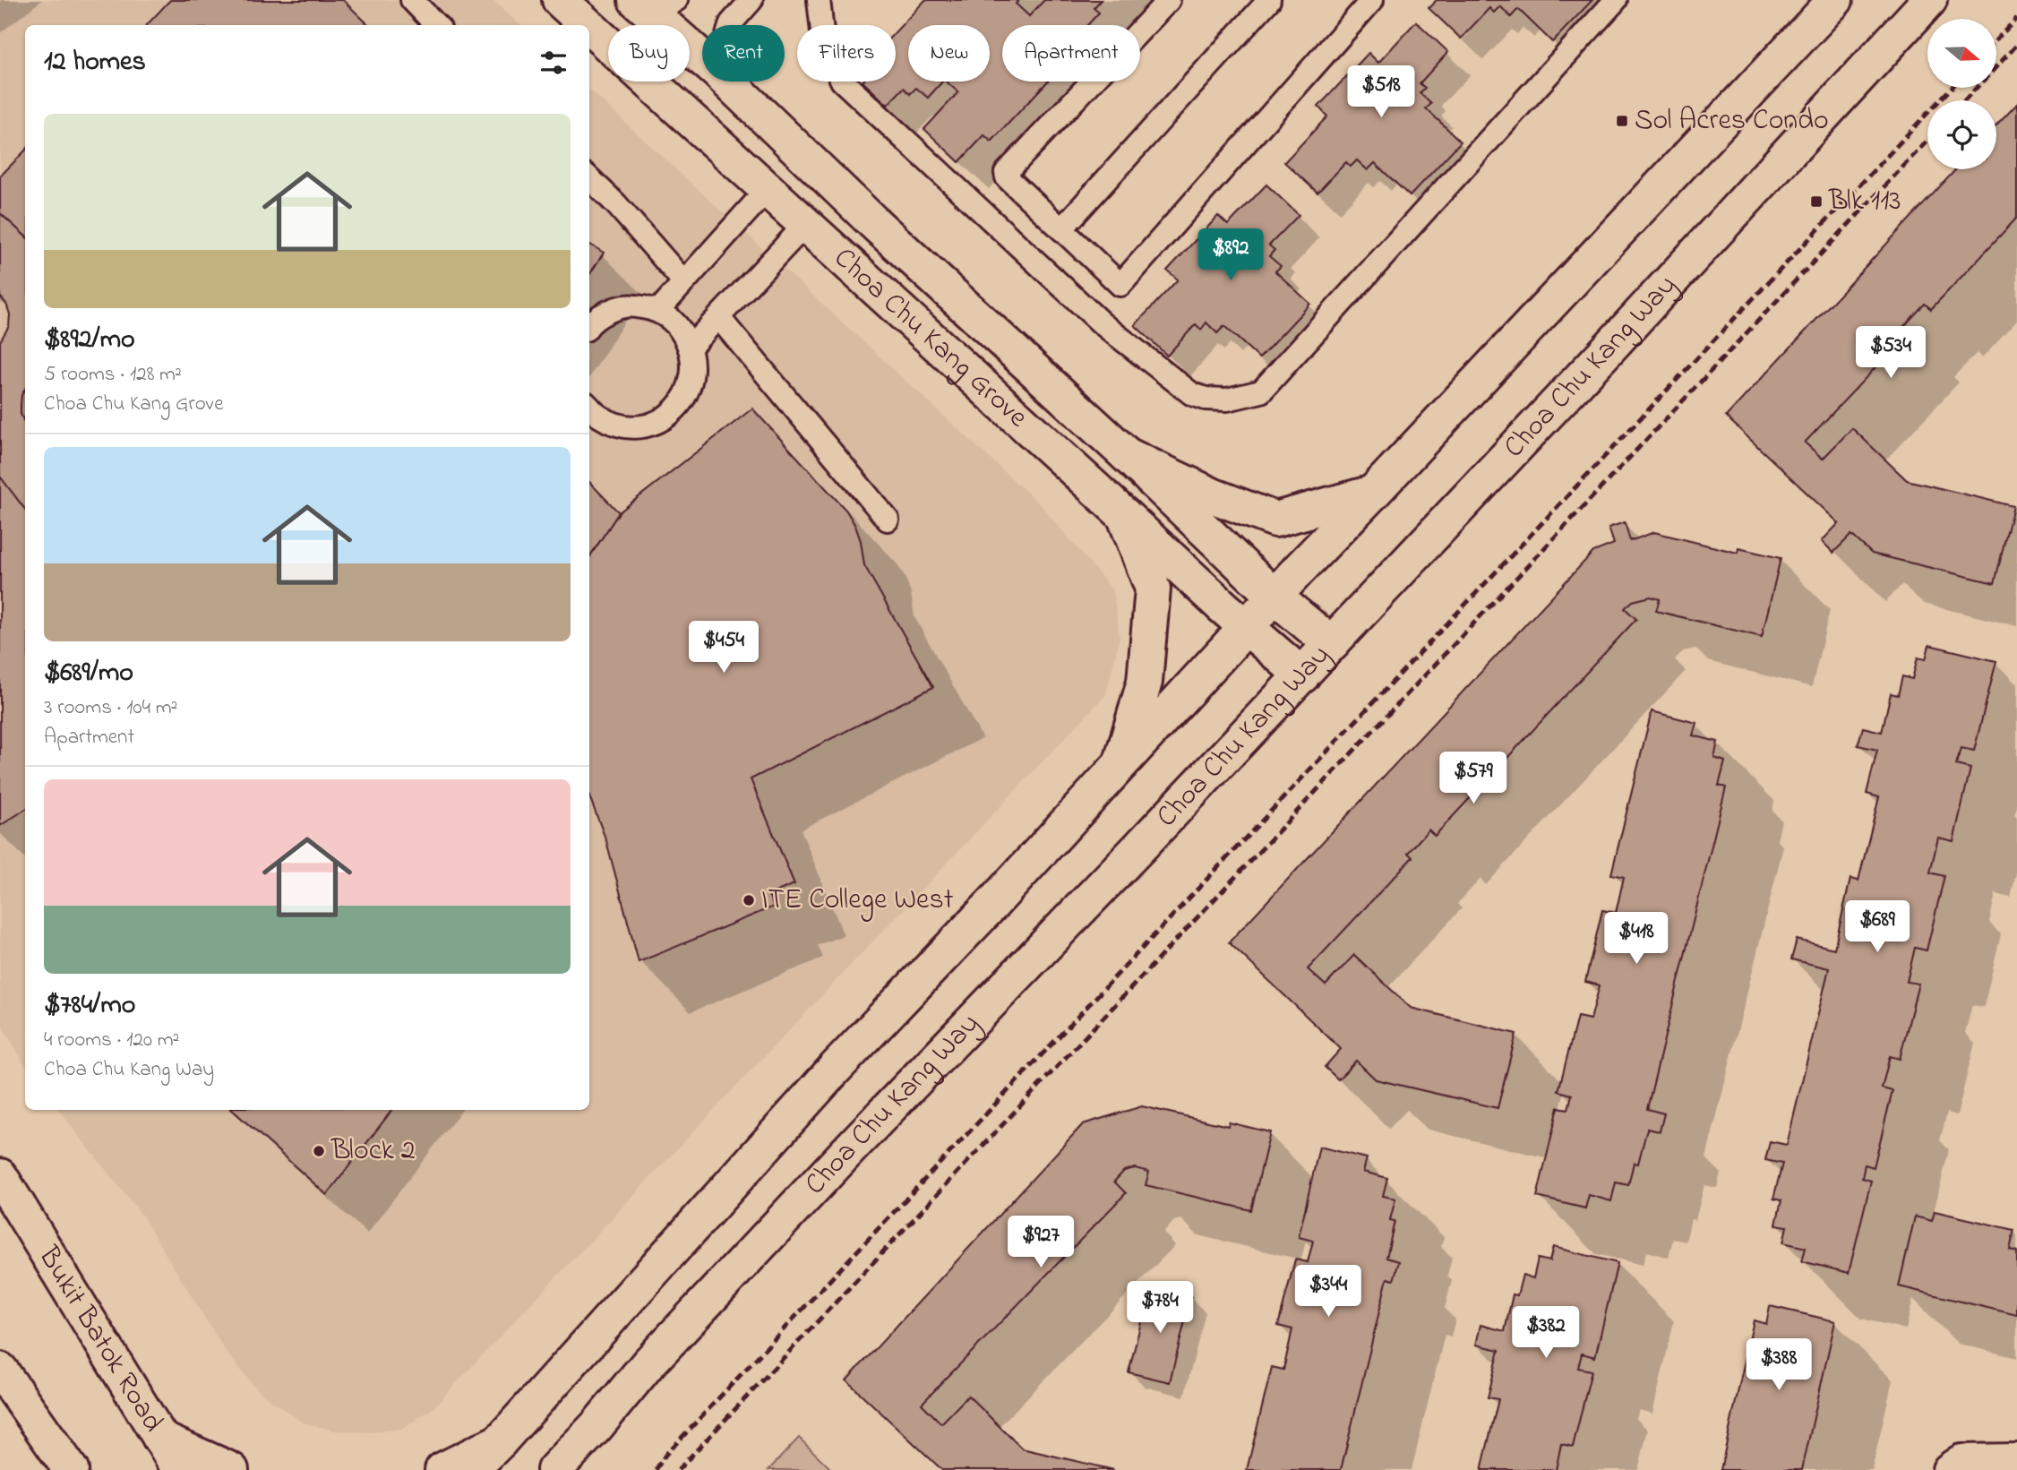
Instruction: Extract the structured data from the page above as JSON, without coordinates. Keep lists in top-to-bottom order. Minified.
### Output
{"streets":{"main road":["Choa Chu Kang Grove","Choa Chu Kang Way","Bukit Batok Road"]},"crossings":[["Choa Chu Kang Grove","Choa Chu Kang Way"]],"places":{"transit":["Sol Acres Condo","Blk 113"],"other":["ITE College West","Block 2"]},"north":"right","page":{"chip":["Buy","Rent","Filters","New","Apartment"],"heading":"12 homes","price":["$518","$892","$534","$454","$579","$689","$418","$927","$344","$784","$382","$388"],"list":[{"name":"$892/mo","note":"5 rooms · 128 m² · Choa Chu Kang Grove"},{"name":"$689/mo","note":"3 rooms · 104 m² · Apartment"},{"name":"$784/mo","note":"4 rooms · 120 m² · Choa Chu Kang Way"}]}}
